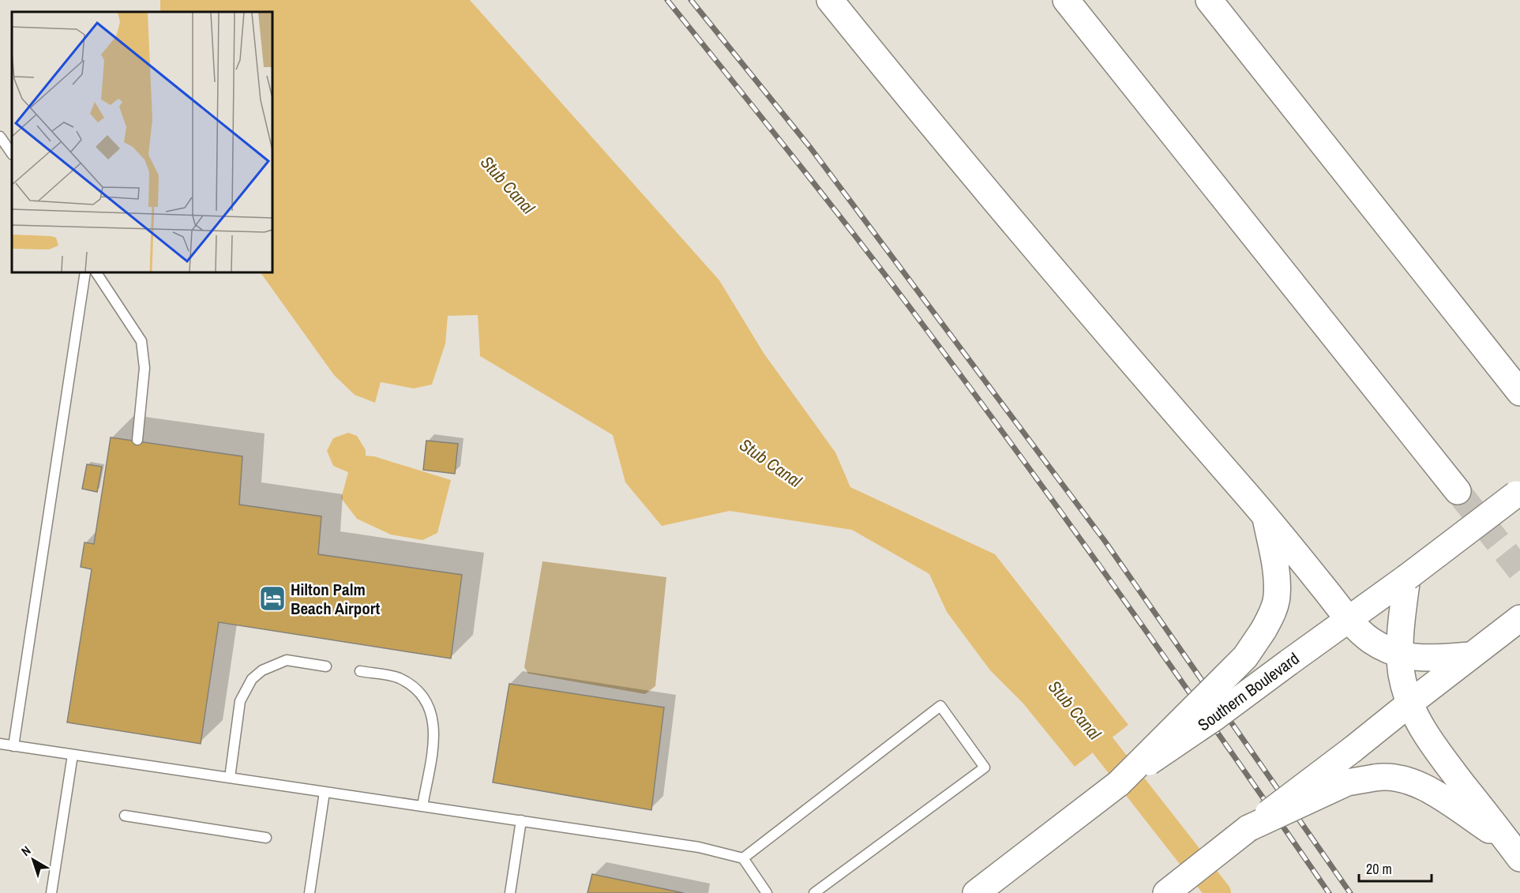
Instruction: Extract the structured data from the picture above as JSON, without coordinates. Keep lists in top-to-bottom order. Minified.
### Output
{"streets":{"highway":["Southern Boulevard"]},"water":["Stub Canal"],"places":{"hotel":["Hilton Palm Beach Airport"]},"scale_bar":"20 m","north":"top left"}
